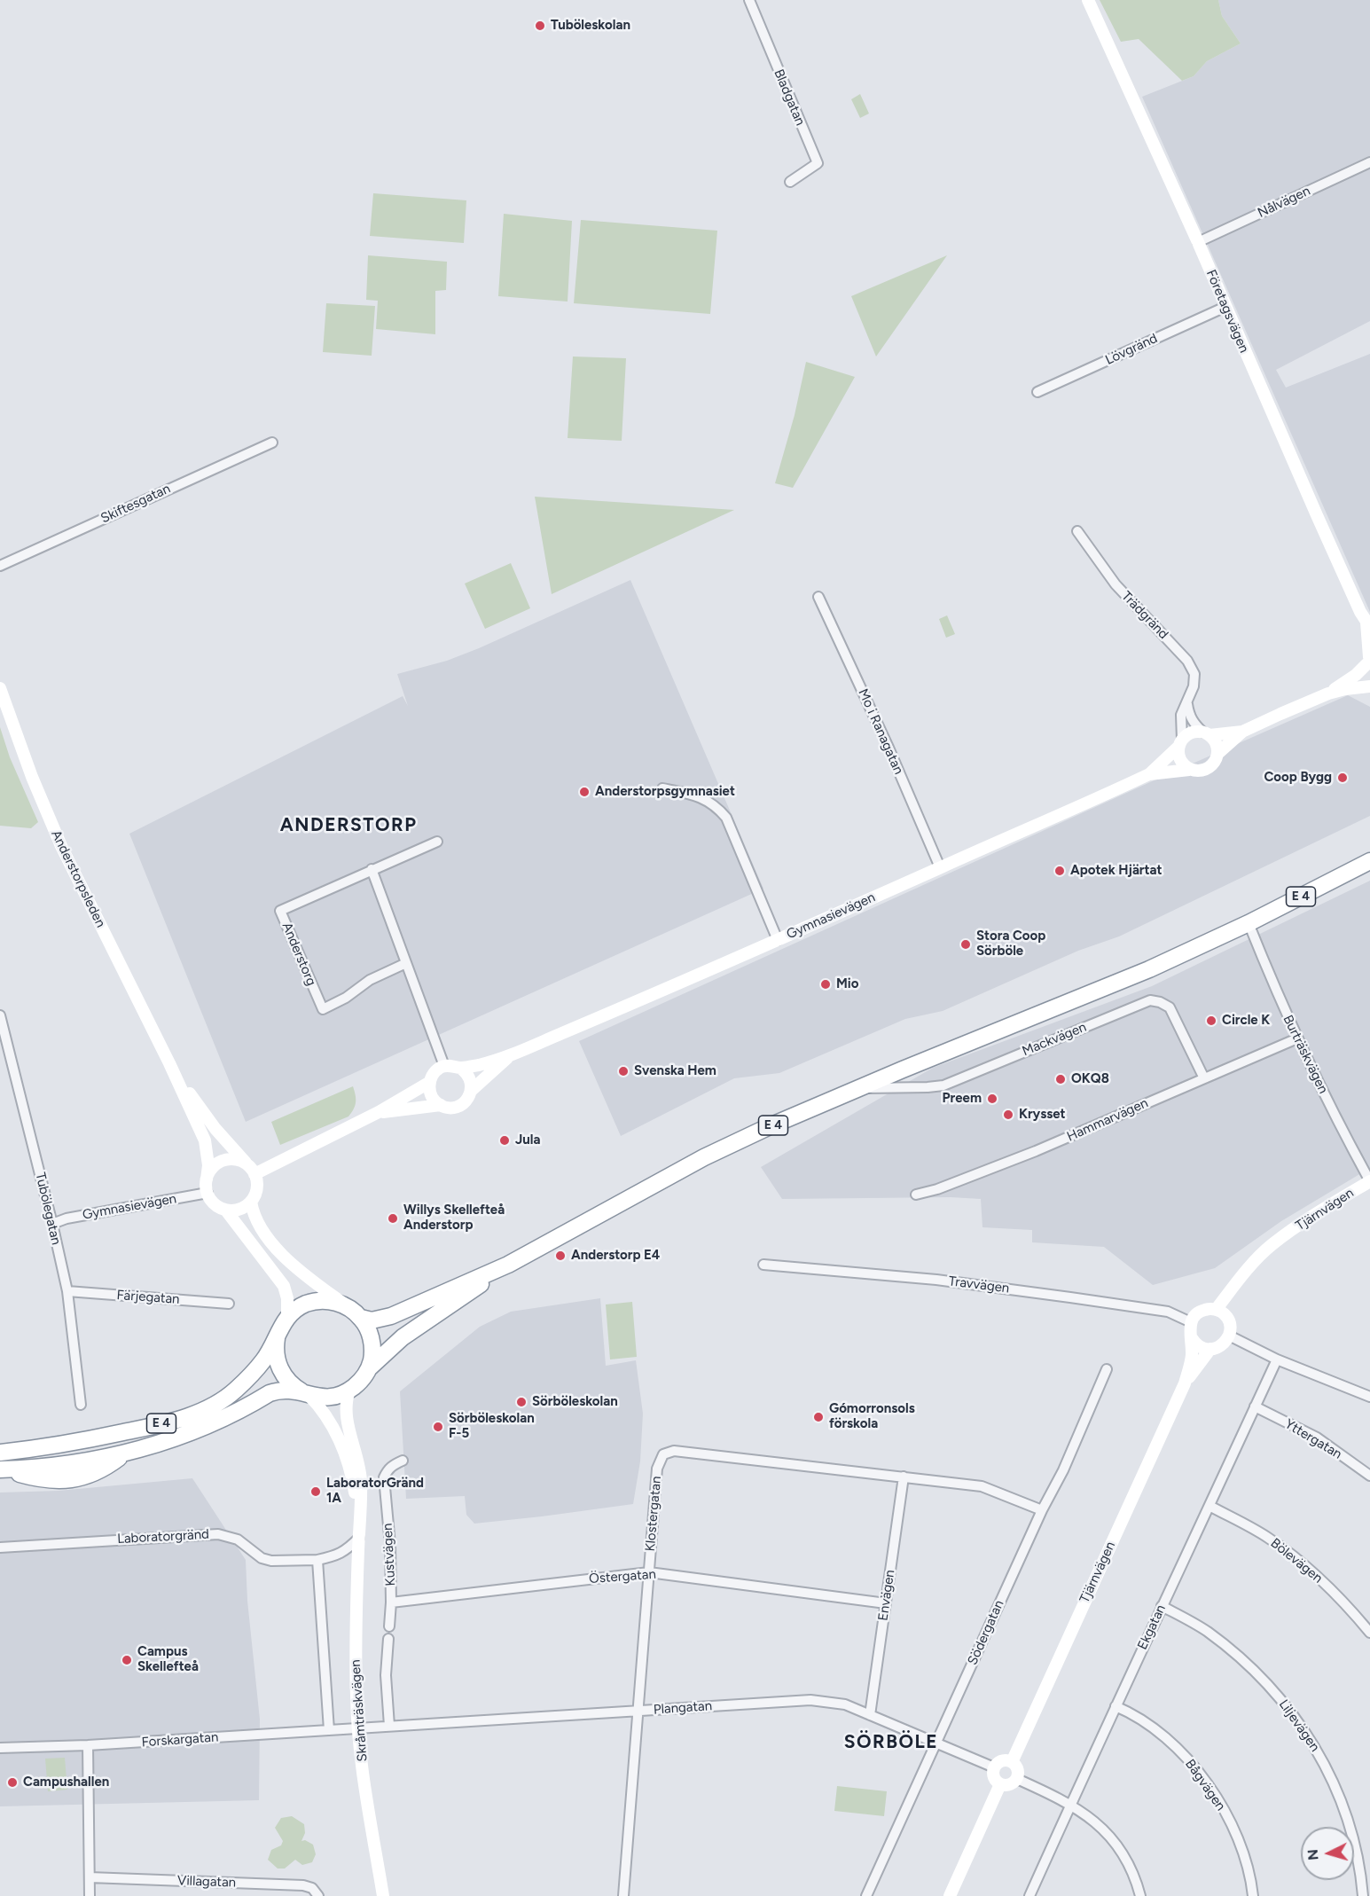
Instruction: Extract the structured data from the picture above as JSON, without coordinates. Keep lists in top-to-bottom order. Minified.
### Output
{"streets":{"highway":["E 4"],"street":["Bladgatan","Nålvägen","Företagsvägen","Lövgränd","Skiftesgatan","Trädgränd","Mo i Ranagatan","Anderstorpsleden","Gymnasievägen","Anderstorg","Mackvägen","Burträskvägen","Hammarvägen","Tubölegatan","Tjärnvägen","Travvägen","Färjegatan","Yttergatan","Klostergatan","Laboratorgränd","Kustvägen","Bölevägen","Östergatan","Envägen","Ekgatan","Södergatan","Plangatan","Skråmträskvägen","Liljevägen","Forskargatan","Bågvägen","Villagatan"]},"crossings":[["Nålvägen","Företagsvägen"],["Företagsvägen","Lövgränd"],["Trädgränd","Gymnasievägen"],["Mo i Ranagatan","Gymnasievägen"],["Anderstorpsleden","Gymnasievägen"],["E 4","Mackvägen"],["E 4","Burträskvägen"],["E 4","Skråmträskvägen"],["Gymnasievägen","Tubölegatan"],["Mackvägen","Hammarvägen"],["Burträskvägen","Hammarvägen"],["Burträskvägen","Tjärnvägen"],["Tubölegatan","Färjegatan"],["Tjärnvägen","Travvägen"],["Tjärnvägen","Plangatan"],["Yttergatan","Ekgatan"],["Klostergatan","Östergatan"],["Klostergatan","Envägen"],["Klostergatan","Södergatan"],["Klostergatan","Plangatan"],["Laboratorgränd","Skråmträskvägen"],["Kustvägen","Östergatan"],["Bölevägen","Ekgatan"],["Östergatan","Envägen"],["Envägen","Plangatan"],["Ekgatan","Liljevägen"],["Ekgatan","Bågvägen"],["Södergatan","Plangatan"],["Plangatan","Skråmträskvägen"],["Plangatan","Forskargatan"],["Skråmträskvägen","Forskargatan"]],"districts":["ANDERSTORP","SÖRBÖLE"],"places":["Tuböleskolan","Coop Bygg","Anderstorpsgymnasiet","Apotek Hjärtat","Stora Coop Sörböle","Mio","Circle K","Svenska Hem","OKQ8","Preem","Krysset","Jula","Willys Skellefteå Anderstorp","Anderstorp E4","Sörböleskolan","Gómorronsols förskola","Sörböleskolan F-5","LaboratorGränd 1A","Campus Skellefteå","Campushallen"],"north":"left"}
